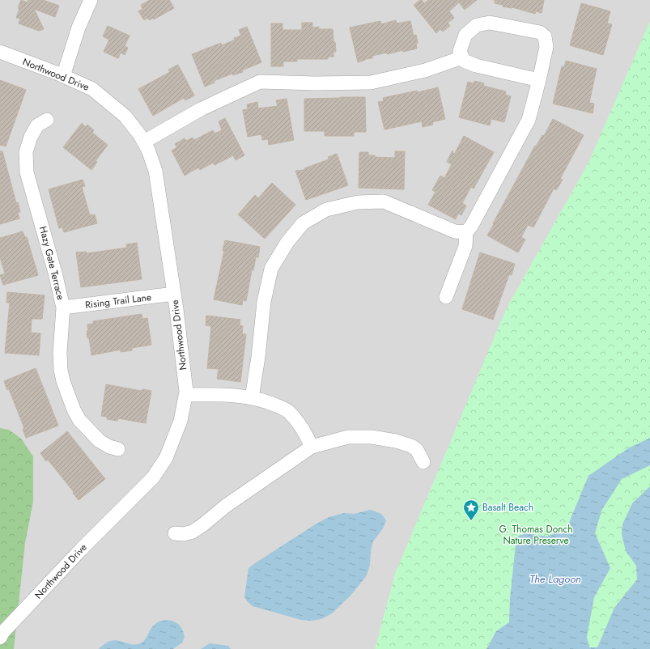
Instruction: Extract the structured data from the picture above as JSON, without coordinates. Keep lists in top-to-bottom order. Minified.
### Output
{"streets":{"street":["Northwood Drive","Hazy Gate Terrace","Rising Trail Lane"]},"crossings":[["Northwood Drive","Rising Trail Lane"],["Hazy Gate Terrace","Rising Trail Lane"]],"water":["The Lagoon"],"parks":["G. Thomas Donch Nature Preserve"],"places":{"place":["Basalt Beach"]}}
